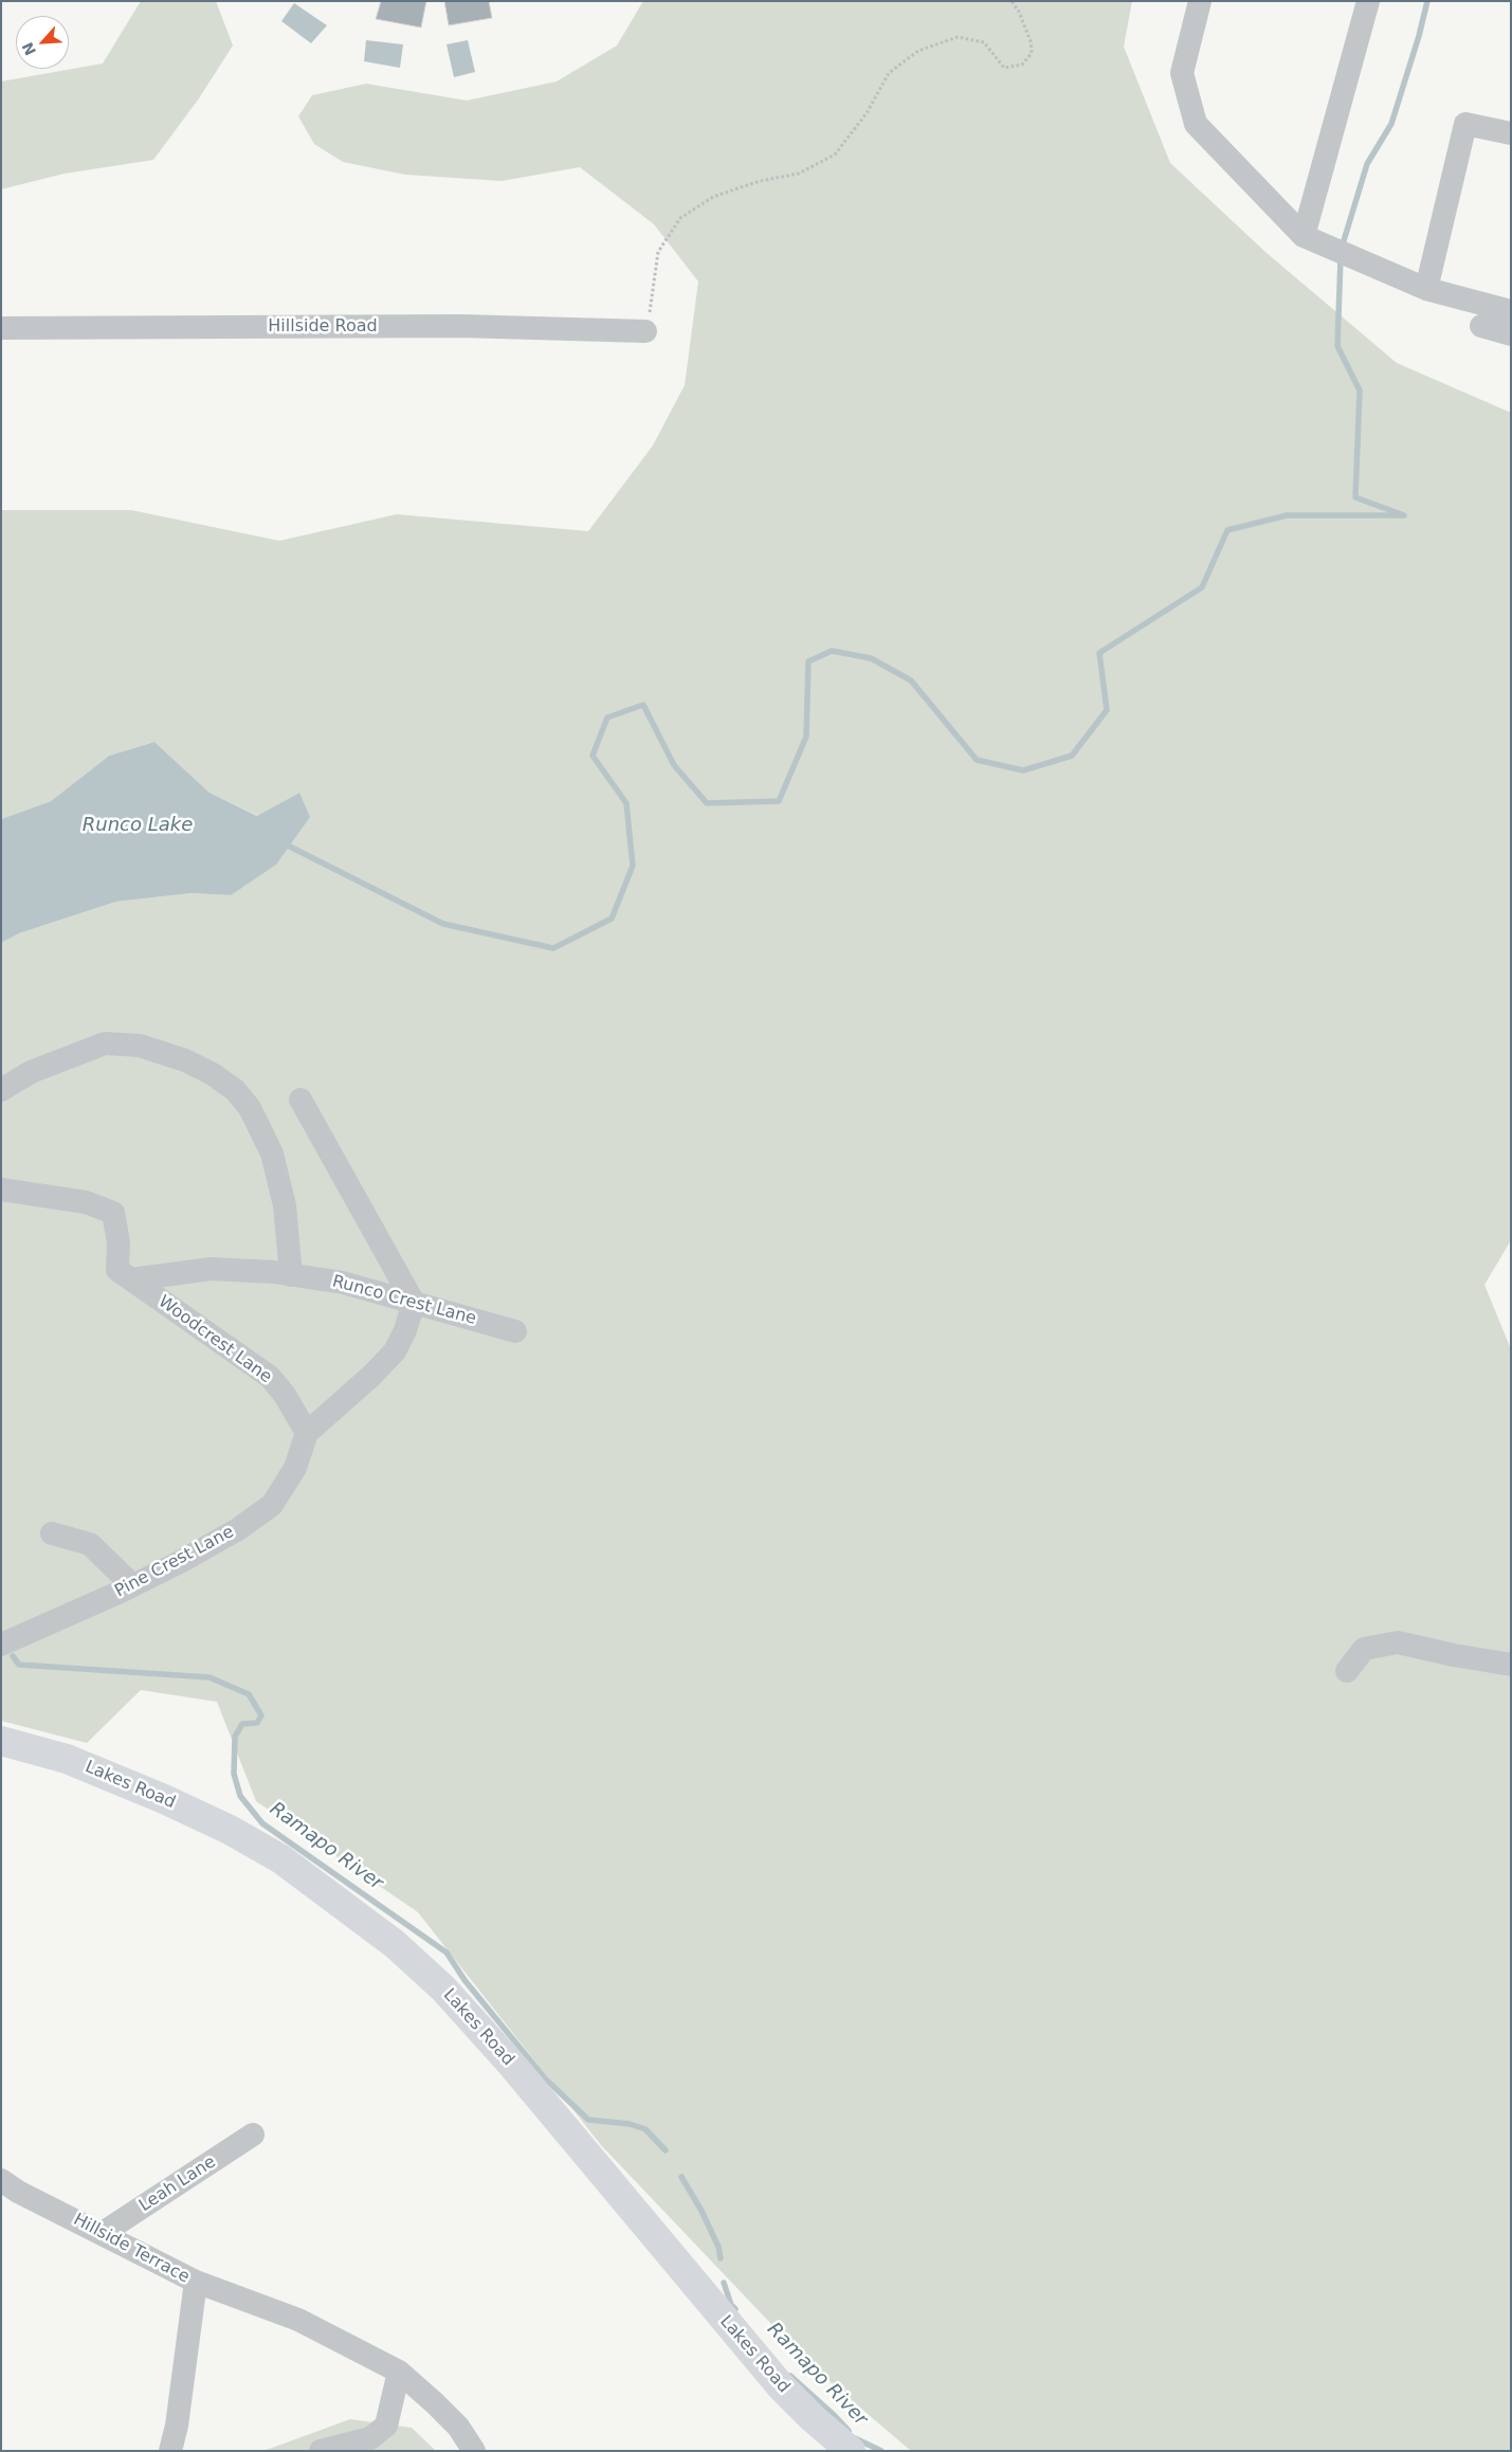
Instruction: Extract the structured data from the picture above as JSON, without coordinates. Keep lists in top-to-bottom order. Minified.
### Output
{"streets":{"main road":["Lakes Road"],"street":["Hillside Road","Runco Crest Lane","Woodcrest Lane","Pine Crest Lane","Leah Lane","Hillside Terrace"]},"crossings":[["Runco Crest Lane","Woodcrest Lane"],["Woodcrest Lane","Pine Crest Lane"],["Leah Lane","Hillside Terrace"]],"water":["Runco Lake","Ramapo River"],"north":"bottom left"}
